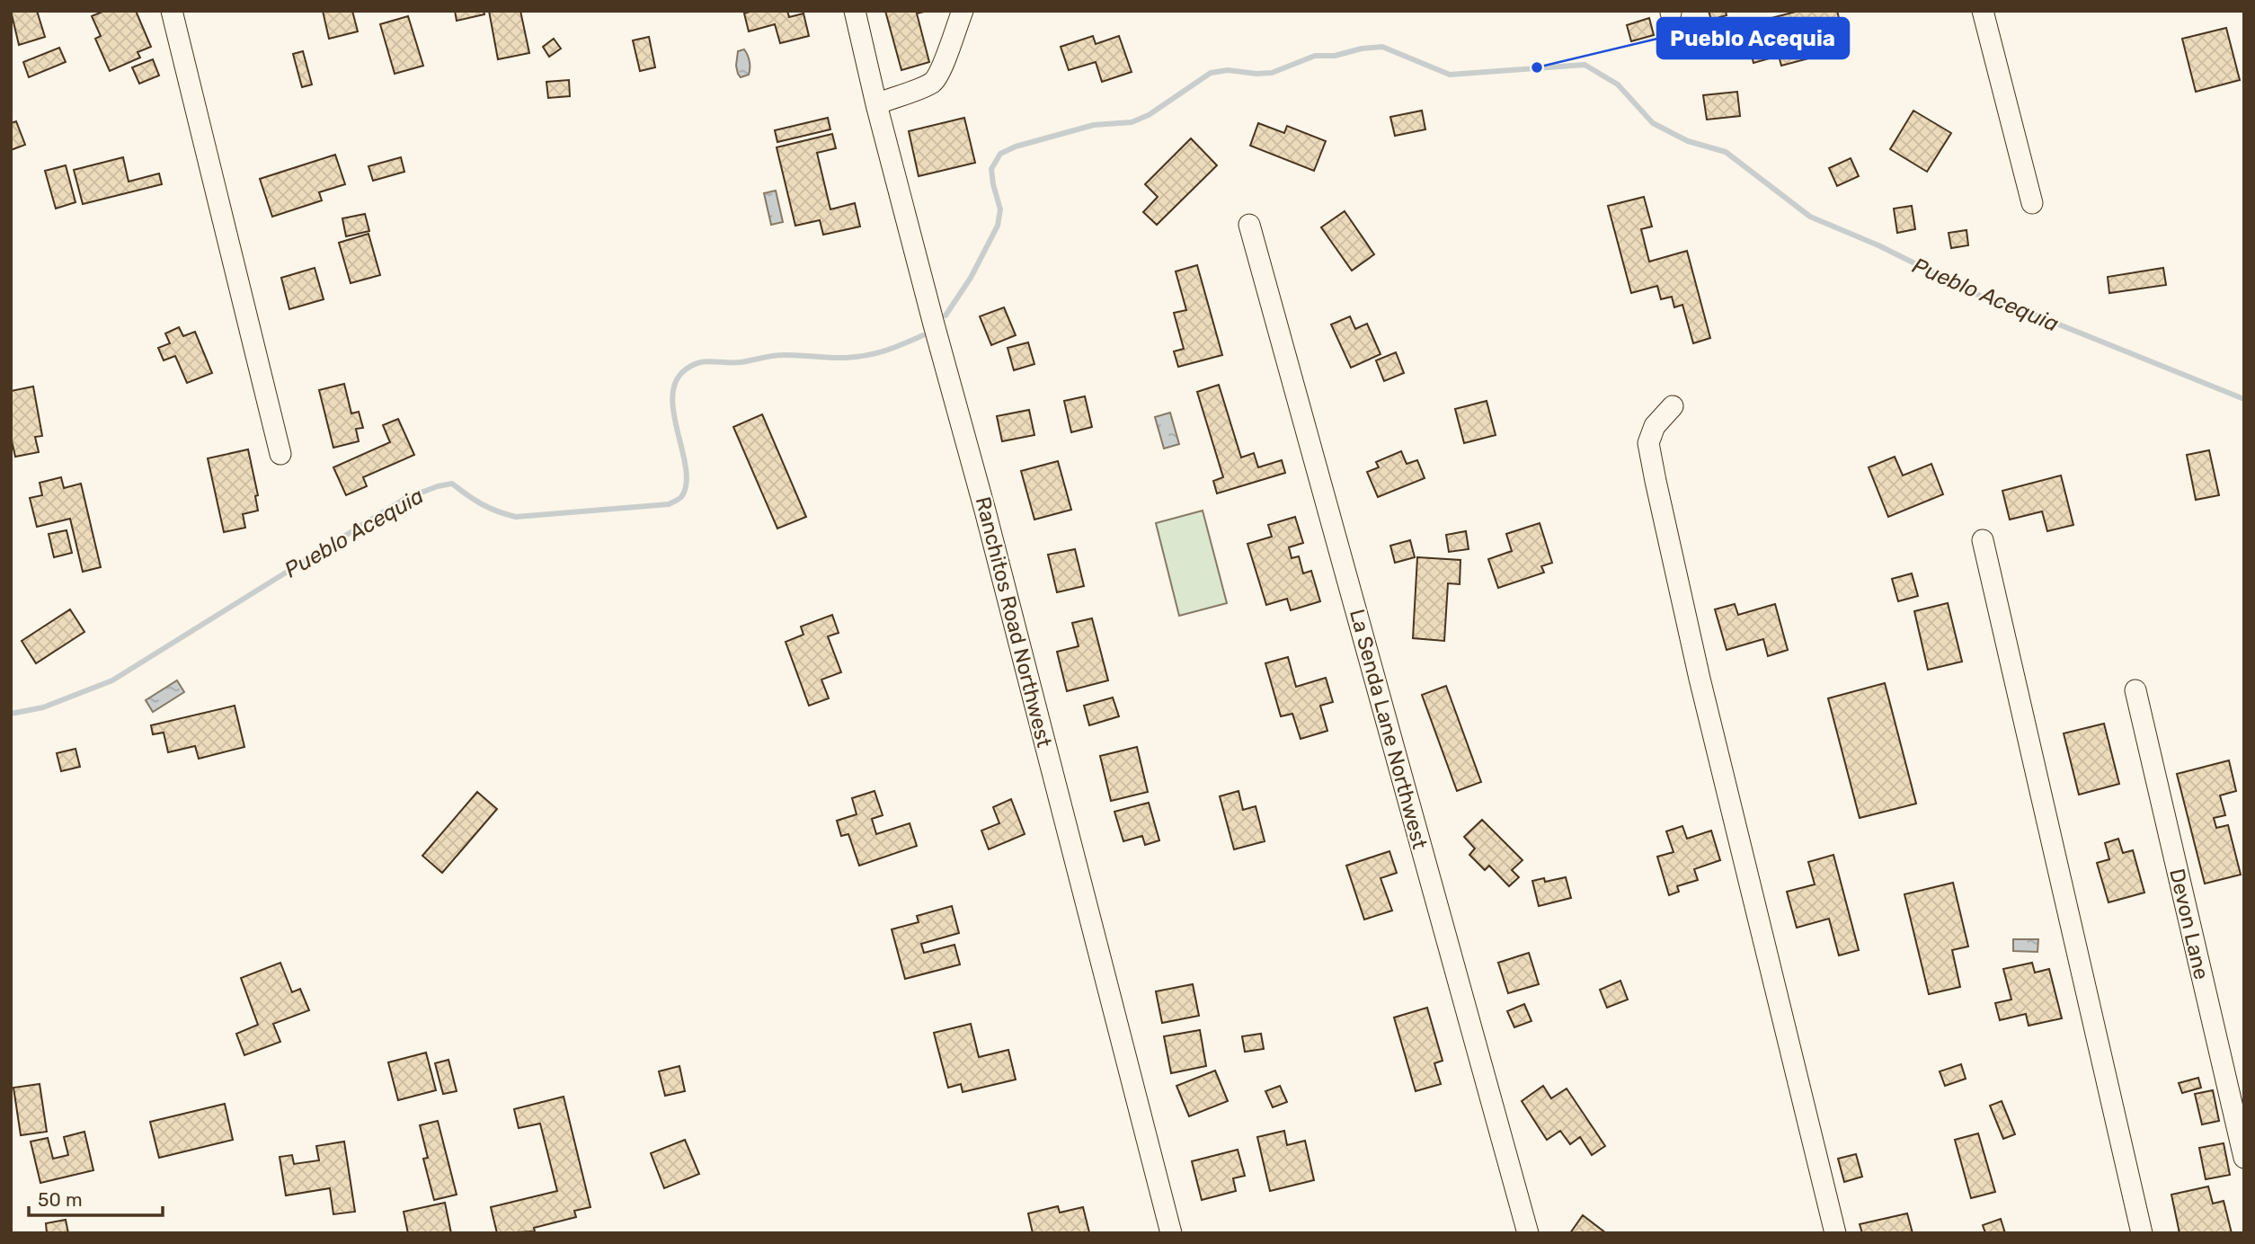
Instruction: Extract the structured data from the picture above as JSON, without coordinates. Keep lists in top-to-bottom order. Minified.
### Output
{"streets":{"street":["Ranchitos Road Northwest","La Senda Lane Northwest","Devon Lane"]},"water":["Pueblo Acequia"],"places":["Pueblo Acequia"],"scale_bar":"50 m"}
